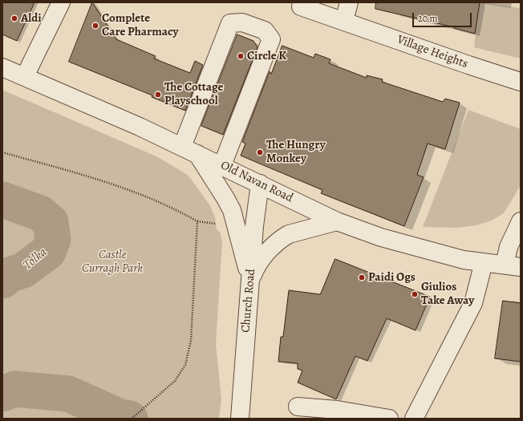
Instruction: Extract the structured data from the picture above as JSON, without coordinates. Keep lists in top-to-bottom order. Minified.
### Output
{"streets":{"street":["Village Heights","Old Navan Road","Church Road"]},"crossings":[["Old Navan Road","Church Road"]],"water":["Tolka"],"parks":["Castle Curragh Park"],"places":["Aldi","Complete Care Pharmacy","Circle K","The Cottage Playschool","The Hungry Monkey","Paidi Ogs","Giulios Take Away"],"scale_bar":"20 m"}
